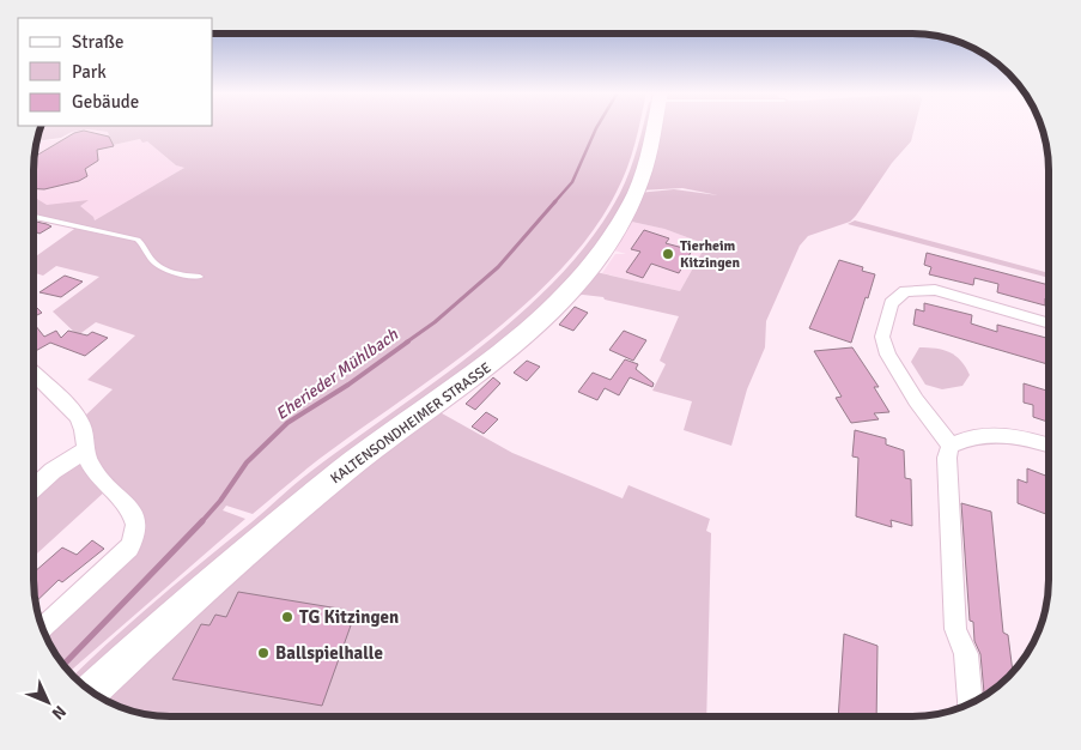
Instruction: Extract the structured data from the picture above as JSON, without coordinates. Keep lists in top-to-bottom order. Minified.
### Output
{"streets":{"main road":["KALTENSONDHEIMER STRASSE"]},"water":["Eherieder Mühlbach"],"places":["Tierheim Kitzingen","TG Kitzingen","Ballspielhalle"],"legend":["Straße","Park","Gebäude"],"north":"bottom right"}
